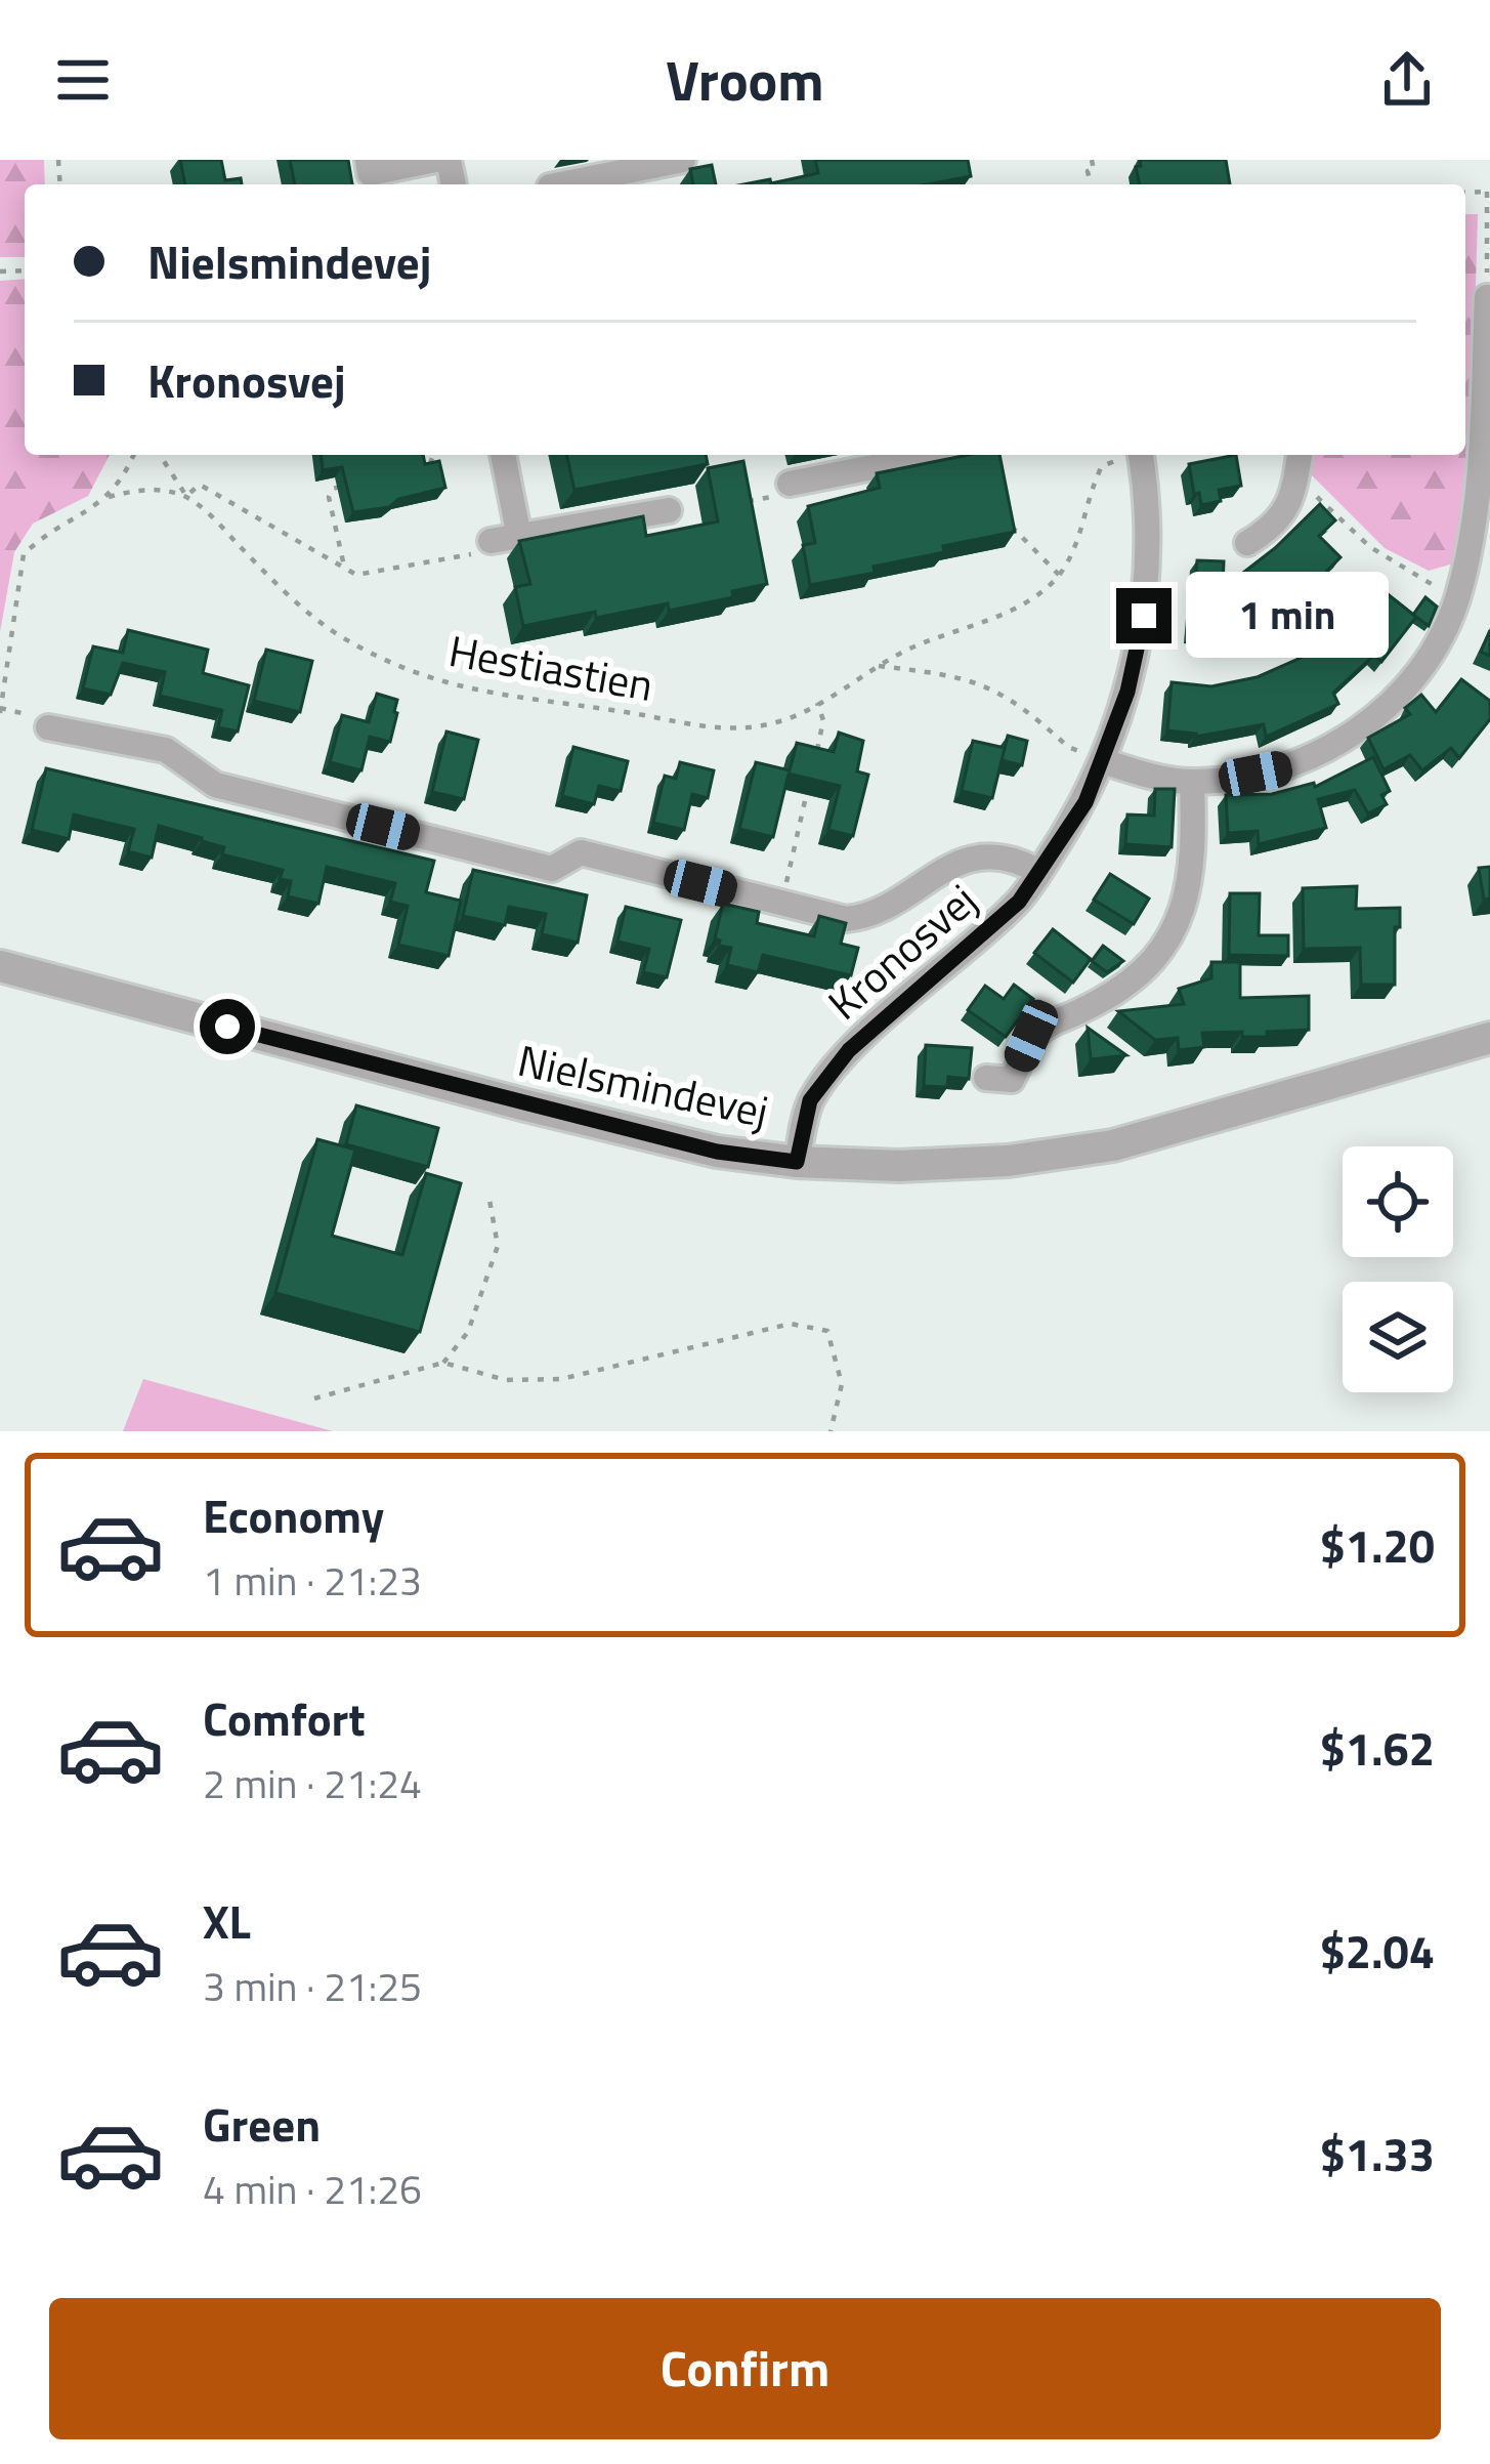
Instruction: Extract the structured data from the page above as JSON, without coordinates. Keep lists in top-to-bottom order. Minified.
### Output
{"streets":{"street":["Kronosvej","Nielsmindevej"],"path":["Hestiastien"]},"crossings":[["Kronosvej","Nielsmindevej"]],"page":{"header":"Vroom","banner":["Nielsmindevej","Kronosvej"],"bubble":"1 min","list":[{"name":"Economy","note":"1 min · 21:23","value":"$1.20"},{"name":"Comfort","note":"2 min · 21:24","value":"$1.62"},{"name":"XL","note":"3 min · 21:25","value":"$2.04"},{"name":"Green","note":"4 min · 21:26","value":"$1.33"}],"buttons":"Confirm"}}
